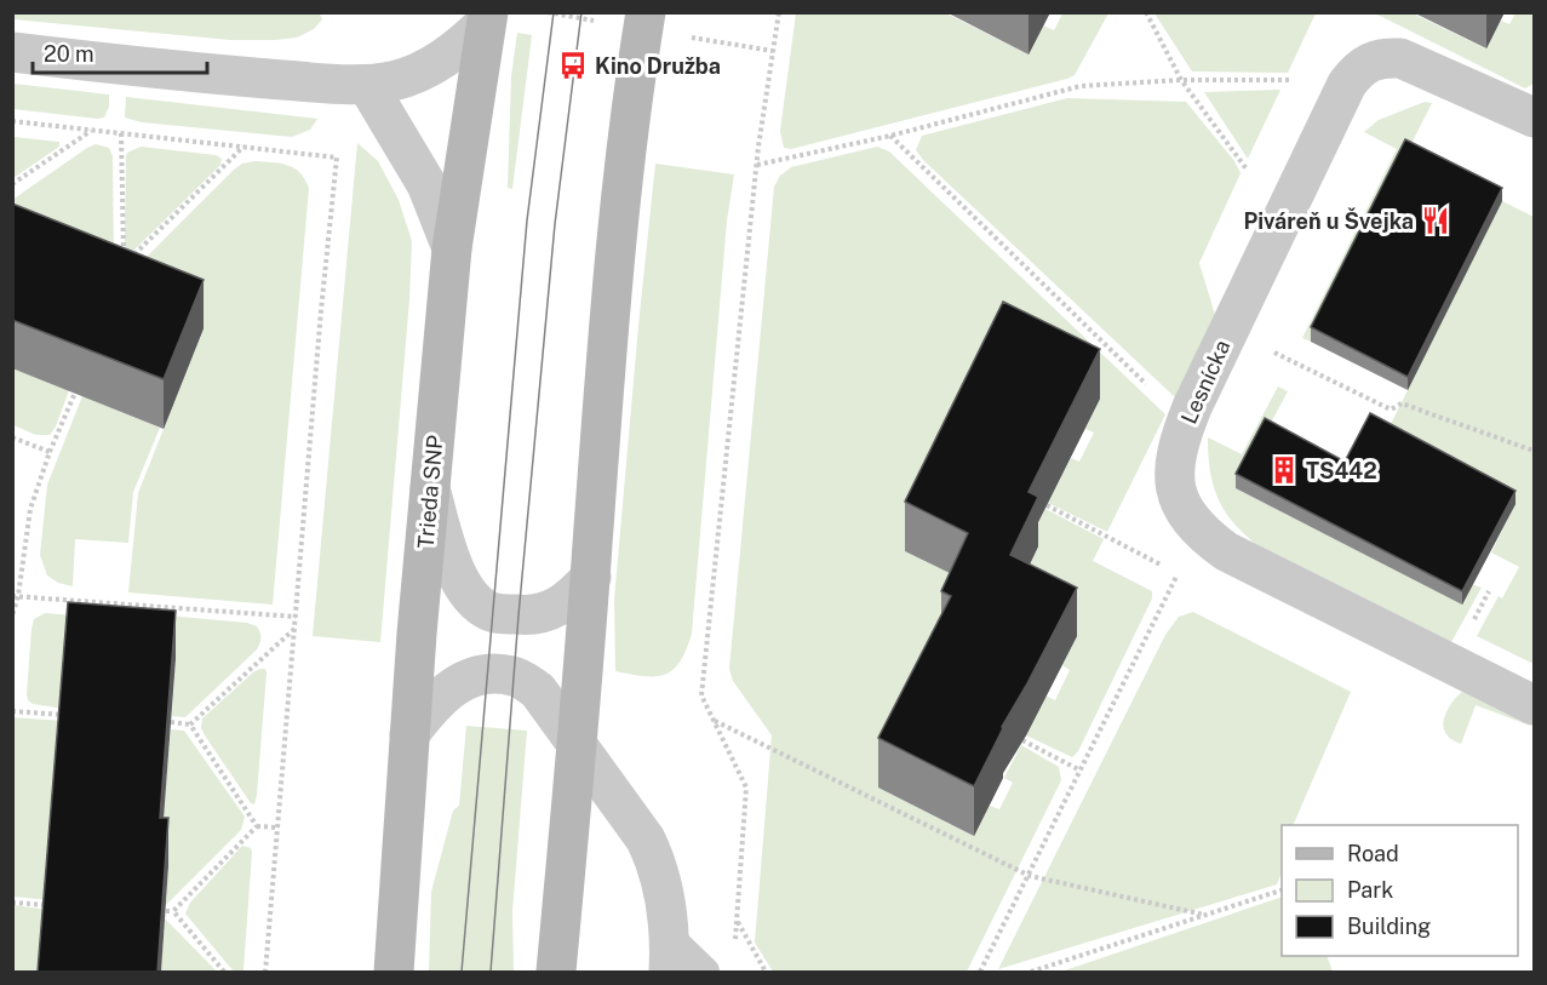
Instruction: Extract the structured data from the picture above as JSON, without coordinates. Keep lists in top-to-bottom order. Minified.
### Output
{"streets":{"street":["Lesnícka","Trieda SNP"]},"places":{"bus stop":["Kino Družba"],"restaurant":["Piváreň u Švejka"],"building":["TS442"]},"legend":["Road","Park","Building"],"scale_bar":"20 m"}
